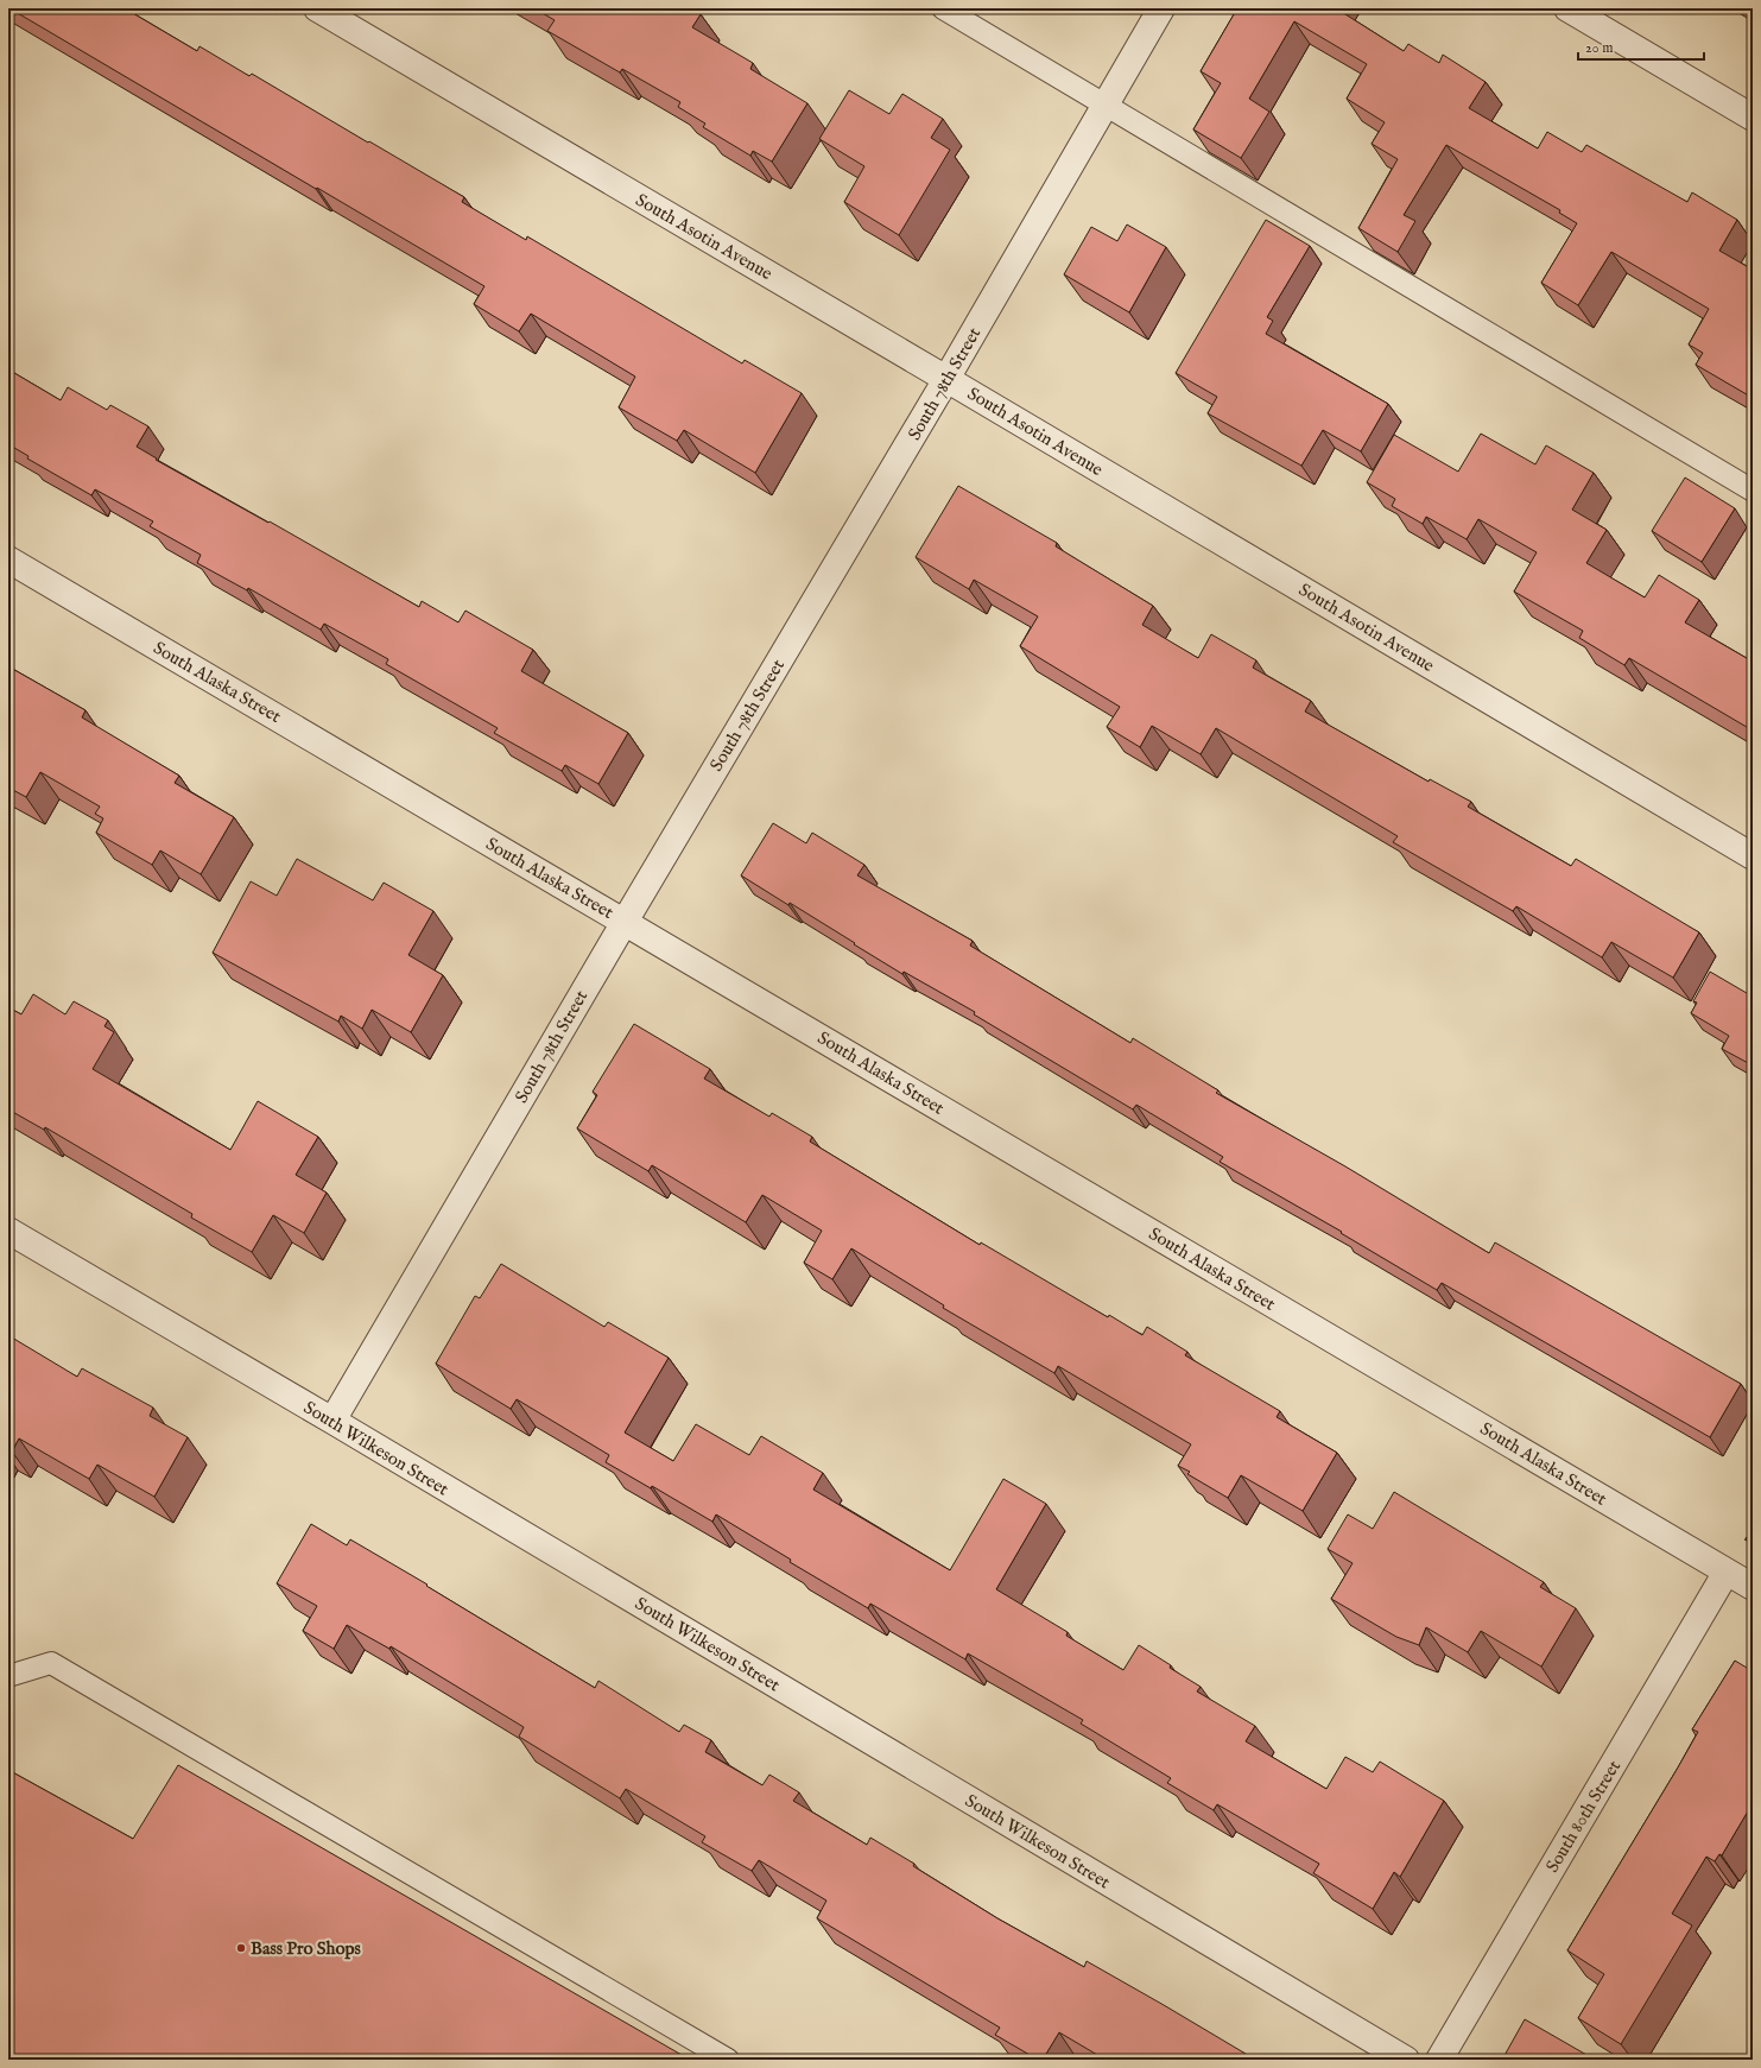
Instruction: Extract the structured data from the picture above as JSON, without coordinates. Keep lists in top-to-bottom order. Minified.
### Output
{"streets":{"street":["South Asotin Avenue","South 78th Street","South Alaska Street","South Wilkeson Street","South 80th Street"]},"crossings":[["South Asotin Avenue","South 78th Street"],["South 78th Street","South Alaska Street"],["South 78th Street","South Wilkeson Street"],["South Alaska Street","South 80th Street"]],"places":["Bass Pro Shops"],"scale_bar":"20 m"}
